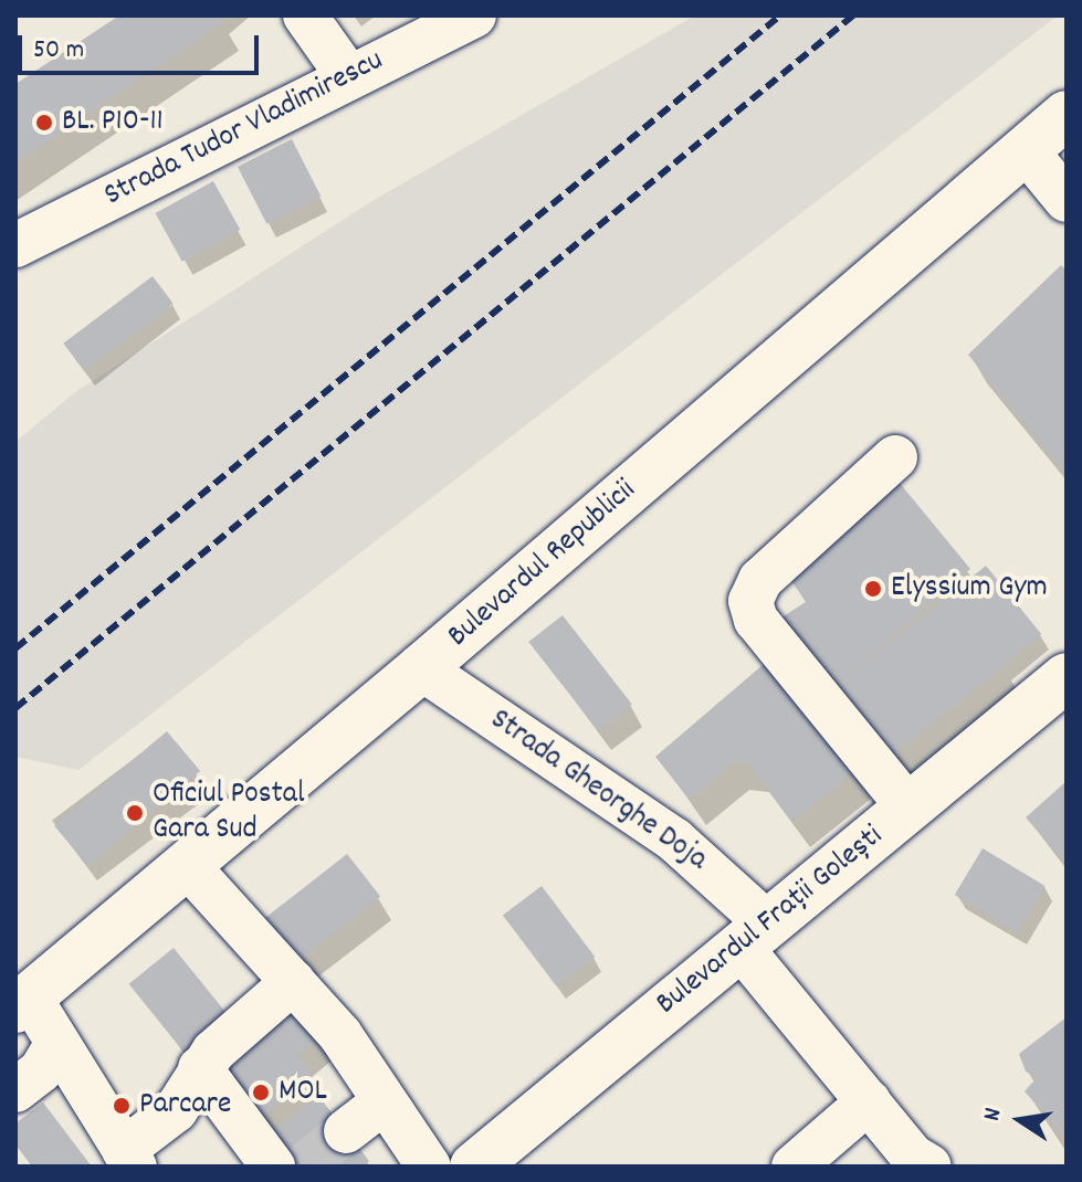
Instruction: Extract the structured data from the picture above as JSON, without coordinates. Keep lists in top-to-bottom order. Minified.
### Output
{"streets":{"main road":["Bulevardul Republicii","Bulevardul Frații Golești"],"street":["Strada Tudor Vladimirescu","Strada Gheorghe Doja"]},"crossings":[["Bulevardul Republicii","Strada Gheorghe Doja"],["Strada Gheorghe Doja","Bulevardul Frații Golești"]],"places":["BL. P10-11","Elyssium Gym","Oficiul Postal Gara Sud","MOL","Parcare"],"scale_bar":"50 m","north":"left"}
